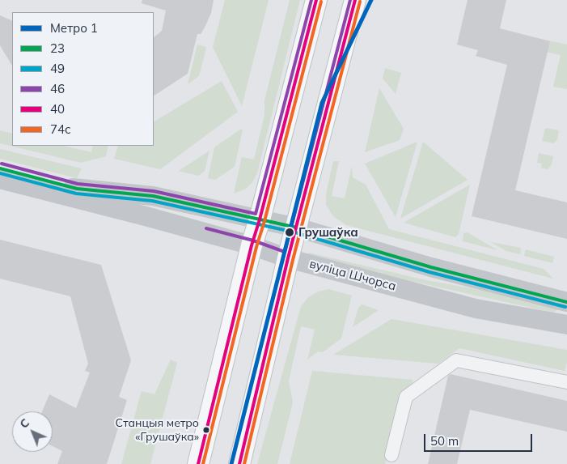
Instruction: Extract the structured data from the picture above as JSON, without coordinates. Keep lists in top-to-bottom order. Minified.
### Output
{"streets":{"main road":["вуліца Шчорса"]},"places":["Грушаўка","Станцыя метро «Грушаўка»"],"lines":["metro line 1","transit line 46","transit line 40","transit line 74с","transit line 23","transit line 49"],"legend":["Метро 1","23","49","46","40","74с"],"scale_bar":"50 m","north":"top left"}
